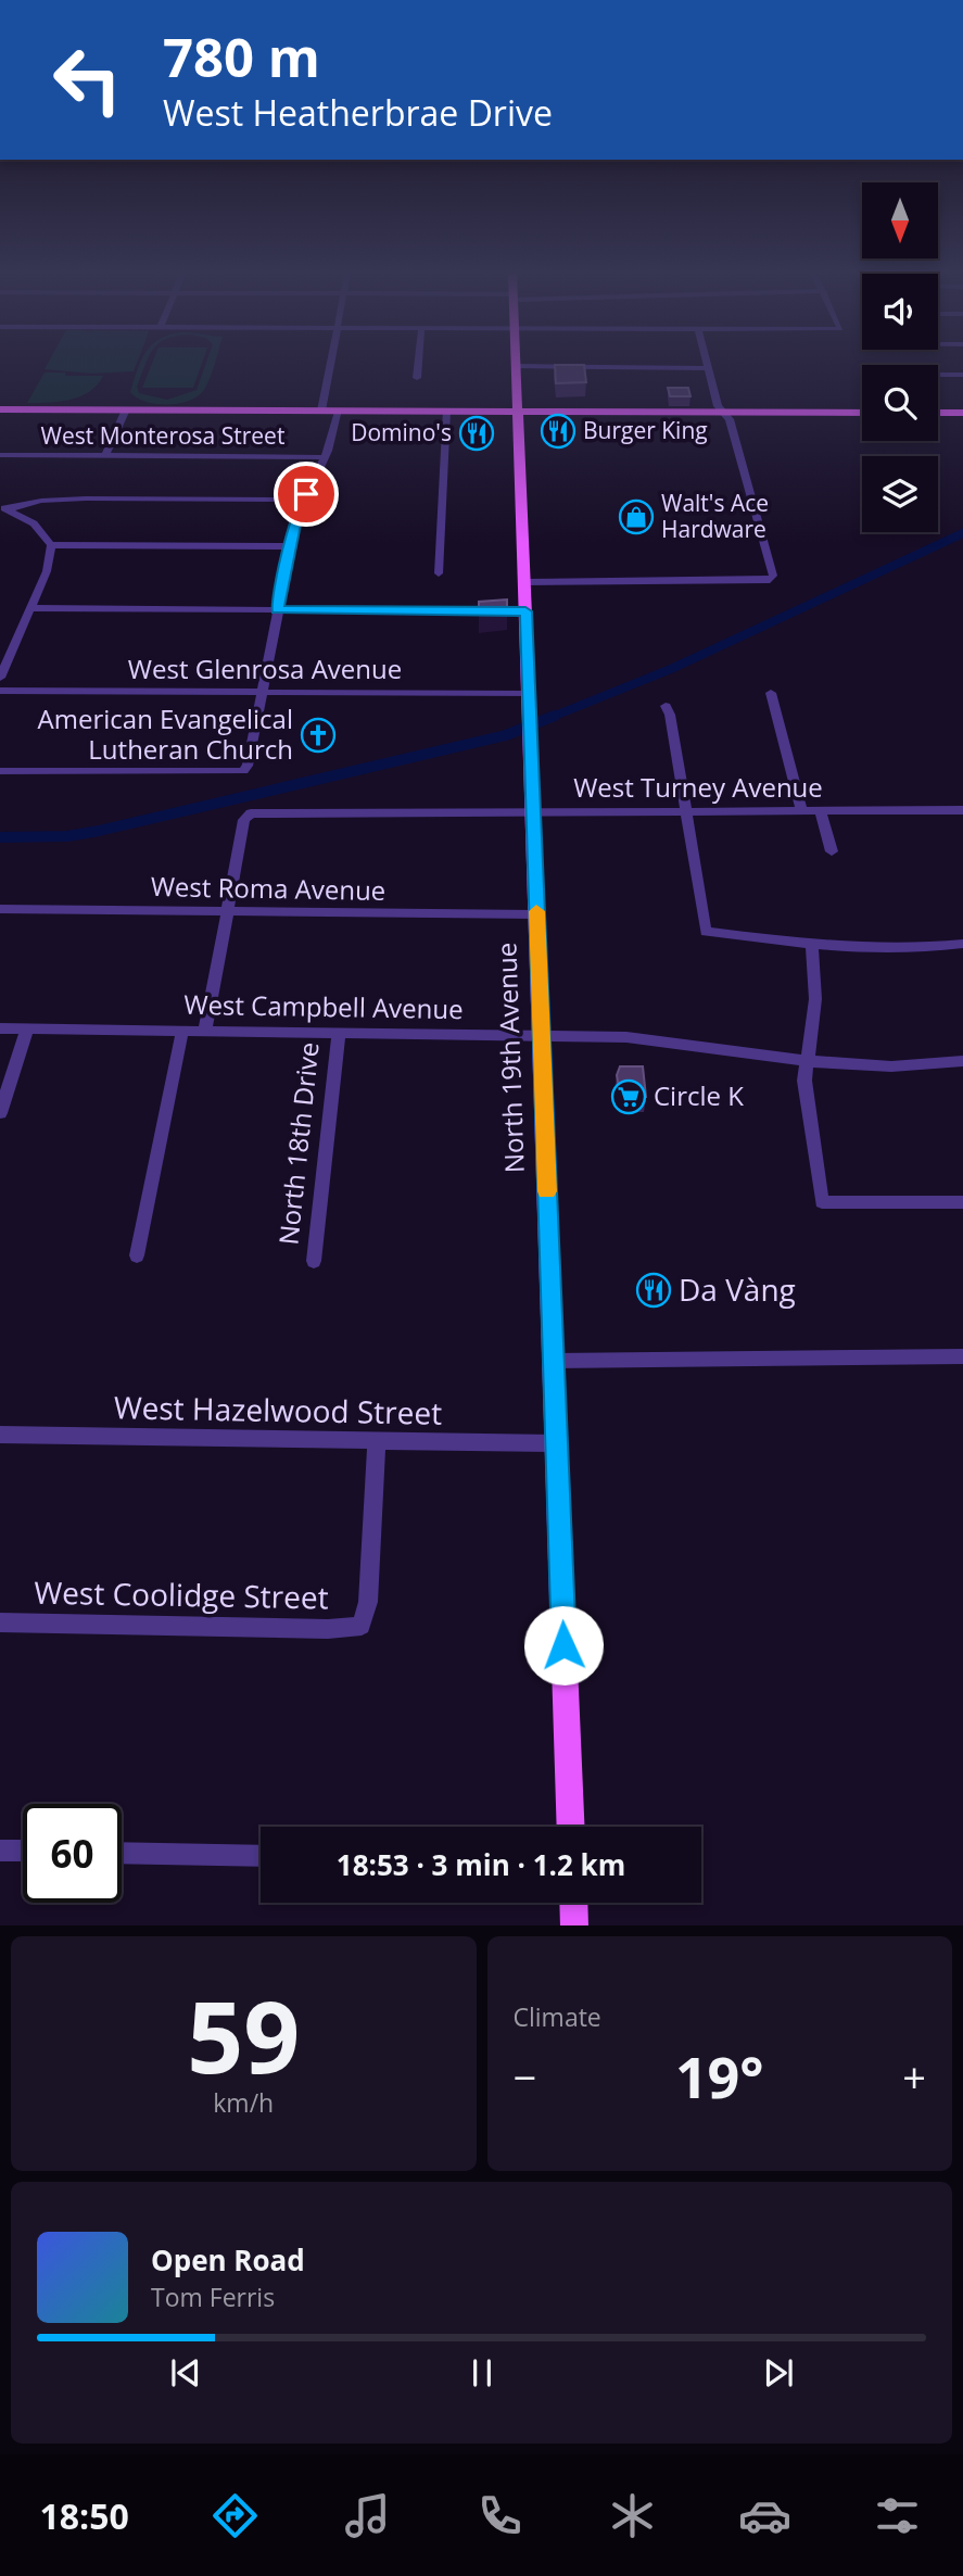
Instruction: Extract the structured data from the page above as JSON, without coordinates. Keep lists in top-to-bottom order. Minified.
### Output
{"streets":{"main road":["North 19th Avenue"],"street":["West Monterosa Street","West Glenrosa Avenue","West Turney Avenue","West Roma Avenue","West Campbell Avenue","North 18th Drive","West Hazelwood Street","West Coolidge Street"]},"crossings":[["West Glenrosa Avenue","North 19th Avenue"],["West Turney Avenue","West Roma Avenue"],["West Turney Avenue","North 19th Avenue"],["West Roma Avenue","North 19th Avenue"],["West Campbell Avenue","North 19th Avenue"],["West Campbell Avenue","North 18th Drive"],["North 19th Avenue","West Hazelwood Street"],["West Hazelwood Street","West Coolidge Street"]],"places":{"restaurant":["Burger King","Domino's","Da Vàng"],"shop":["Walt's Ace Hardware"],"church":["American Evangelical Lutheran Church"],"supermarket":["Circle K"]},"north":"bottom","page":{"turn":["780 m","West Heatherbrae Drive"],"limit":"60","trip":"18:53 · 3 min · 1.2 km","tile":[["59","km/h"],"Climate"],"heat":["−","19°","+"],"song":["Open Road","Tom Ferris"],"tabs":"18:50"}}
